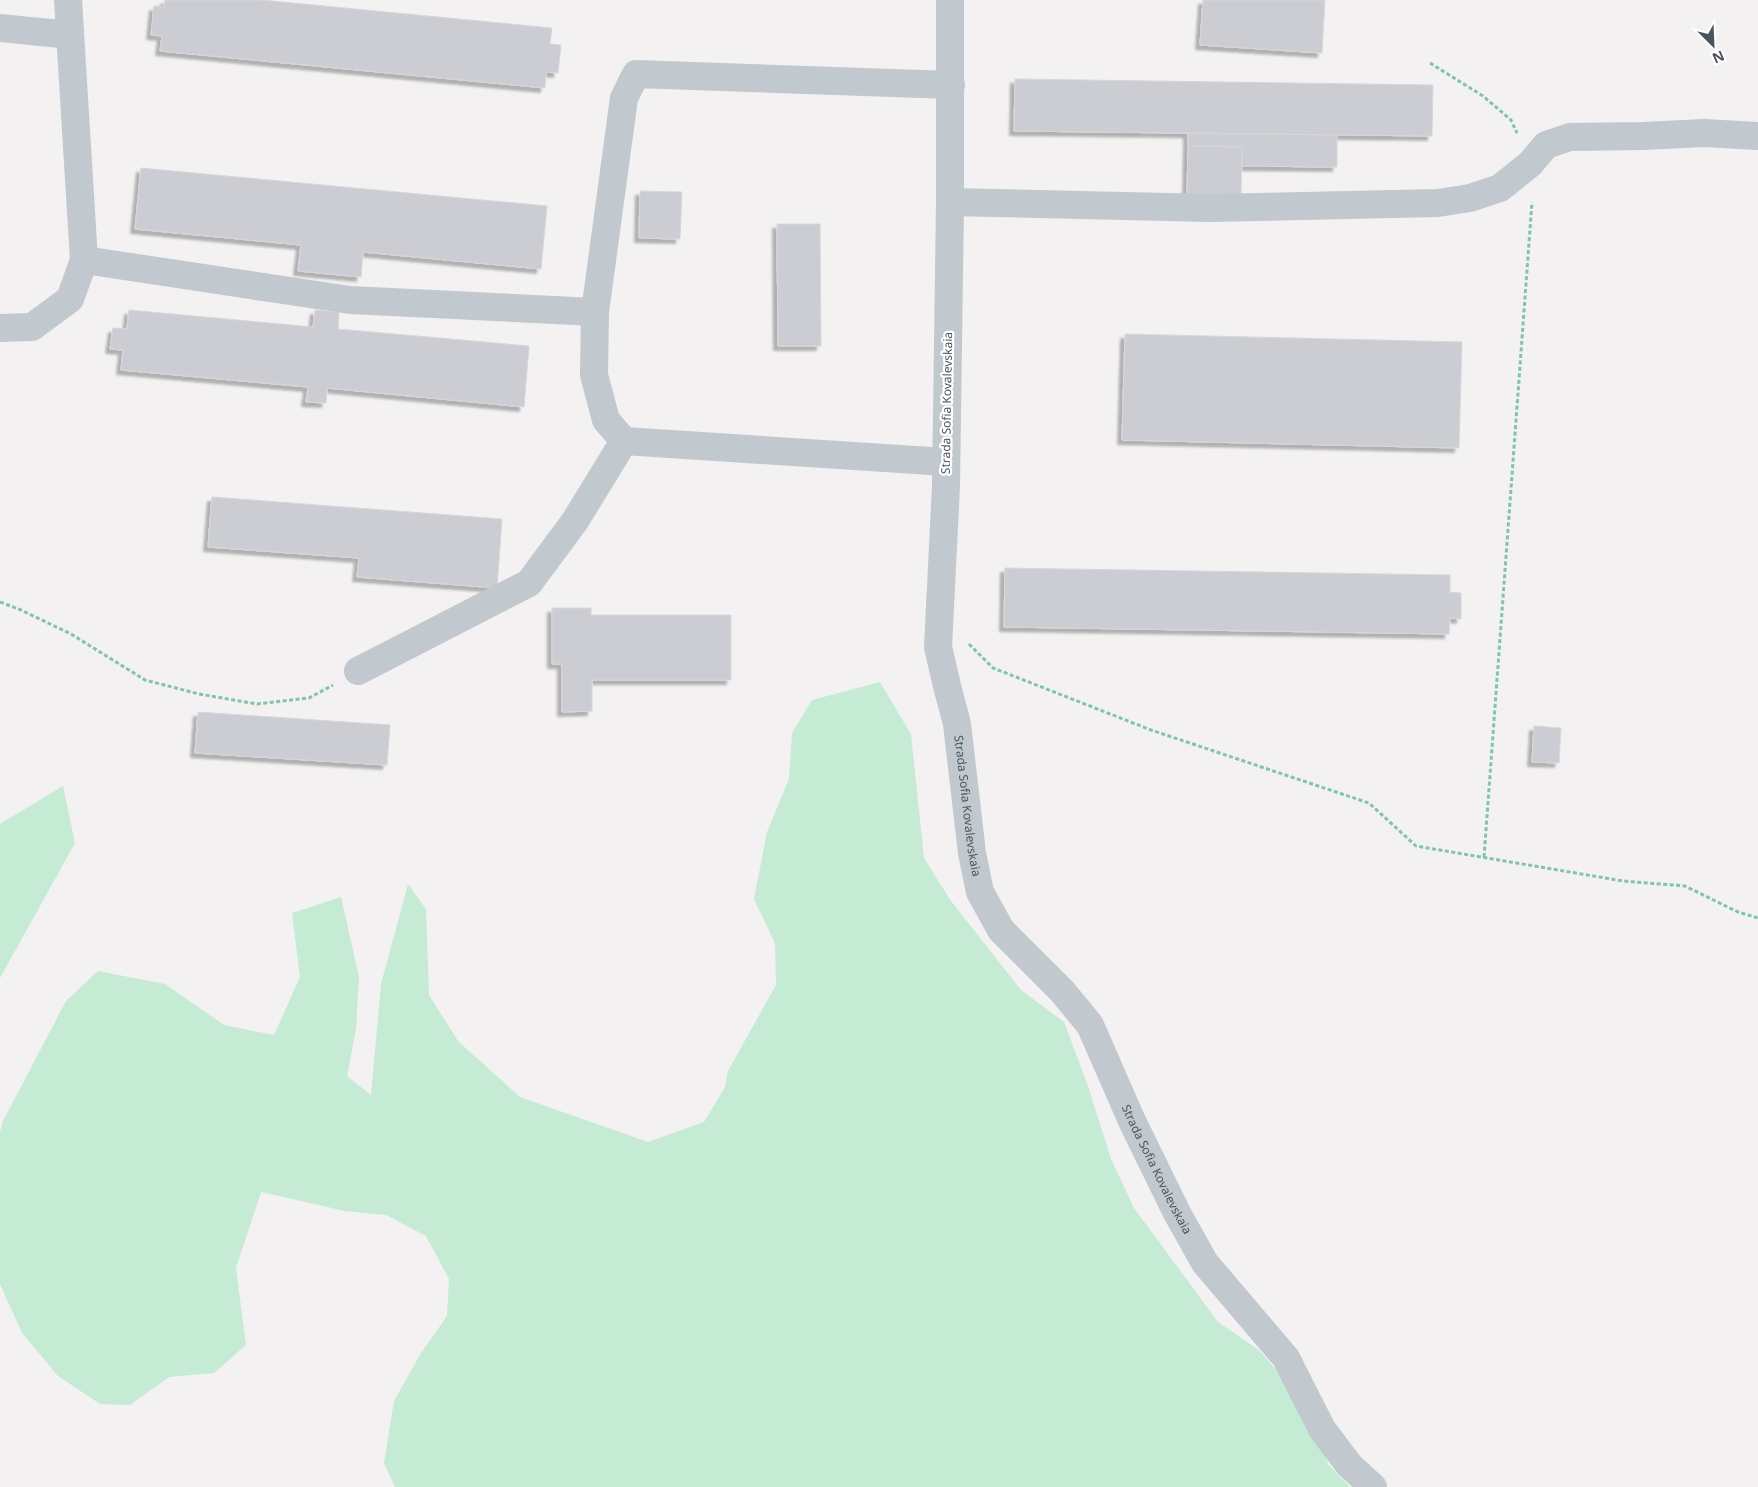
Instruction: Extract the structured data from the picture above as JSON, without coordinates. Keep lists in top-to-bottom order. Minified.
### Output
{"streets":{"street":["Strada Sofia Kovalevskaia"]},"north":"bottom right"}
